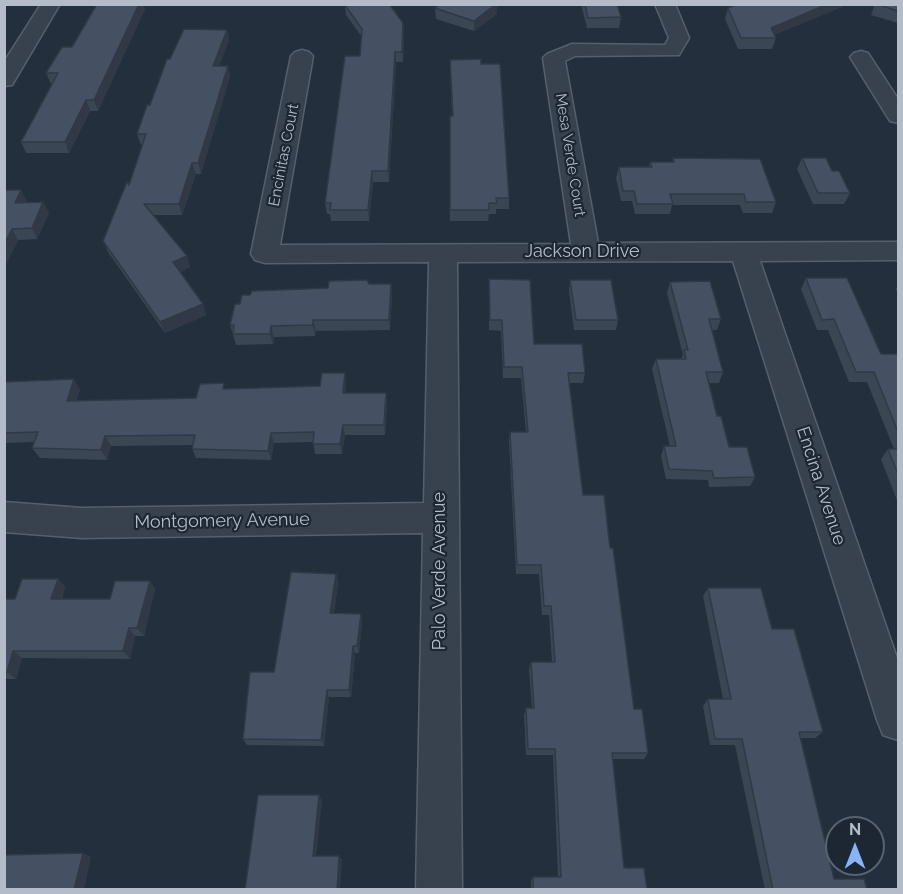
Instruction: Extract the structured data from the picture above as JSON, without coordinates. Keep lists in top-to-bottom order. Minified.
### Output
{"streets":{"street":["Encinitas Court","Mesa Verde Court","Jackson Drive","Encina Avenue","Montgomery Avenue","Palo Verde Avenue"]},"crossings":[["Encinitas Court","Jackson Drive"],["Mesa Verde Court","Jackson Drive"],["Jackson Drive","Encina Avenue"],["Jackson Drive","Palo Verde Avenue"],["Montgomery Avenue","Palo Verde Avenue"]],"north":"top"}
